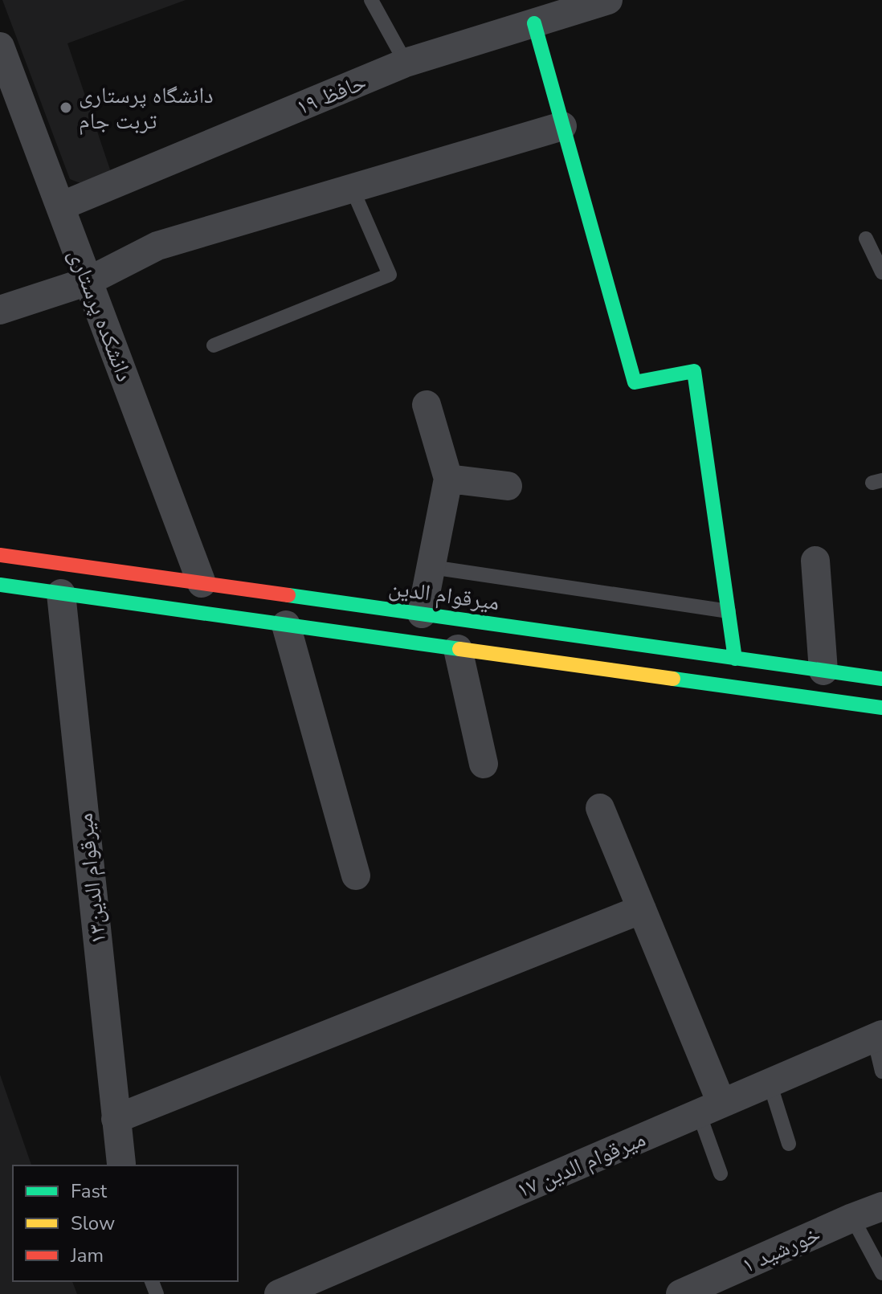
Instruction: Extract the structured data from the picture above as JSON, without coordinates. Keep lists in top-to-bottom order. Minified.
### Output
{"streets":{"main road":["میرقوام الدین"],"street":["حافظ ۱۹","دانشکده پرستاری","میرقوام الدین۱۳","میرقوام الدین ۱۷","خورشید ۱"]},"crossings":[["حافظ ۱۹","دانشکده پرستاری"],["دانشکده پرستاری","میرقوام الدین"]],"places":["دانشگاه پرستاری تربت جام"],"legend":["Fast","Slow","Jam"]}
